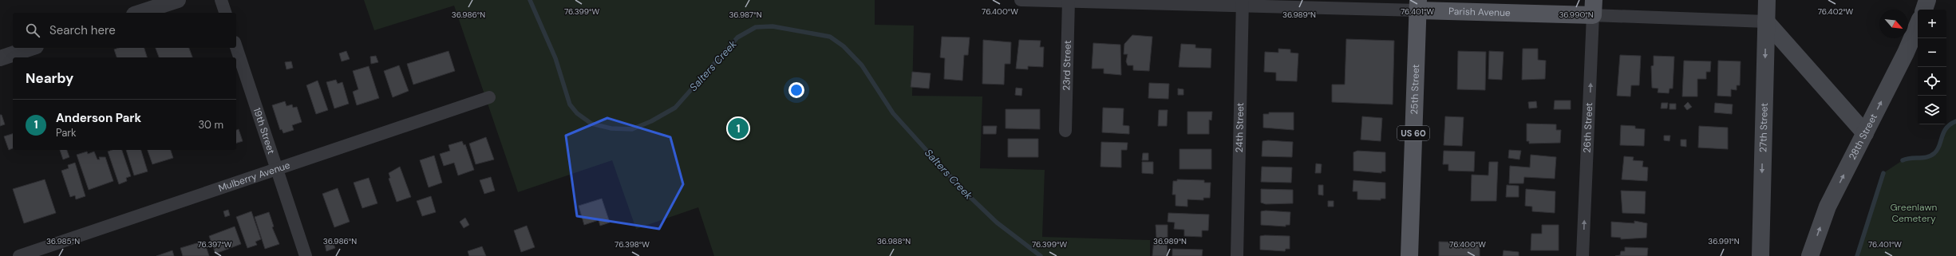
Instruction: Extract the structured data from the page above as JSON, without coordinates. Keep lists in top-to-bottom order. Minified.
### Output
{"streets":{"main road":["Parish Avenue","25th Street","27th Street","US 60","28th Street"],"street":["23rd Street","24th Street","26th Street","19th Street","Mulberry Avenue"]},"crossings":[["Parish Avenue","23rd Street"],["Parish Avenue","25th Street"],["Parish Avenue","24th Street"],["Parish Avenue","26th Street"],["Parish Avenue","27th Street"],["19th Street","Mulberry Avenue"]],"one_way":["26th Street","27th Street","28th Street"],"water":["Salters Creek"],"parks":["Greenlawn Cemetery"],"north":"bottom right","page":{"map_buttons":["+","−"],"search":"Search here","heading":"Nearby","list":[{"mark":"1","name":"Anderson Park","note":"Park","value":"30 m"}],"pins":"1"},"coordinates":["76.399°W","76.400°W","76.401°W","76.402°W","36.986°N","36.987°N","36.989°N","36.990°N","36.985°N","36.988°N","36.991°N","76.397°W","76.398°W"]}
